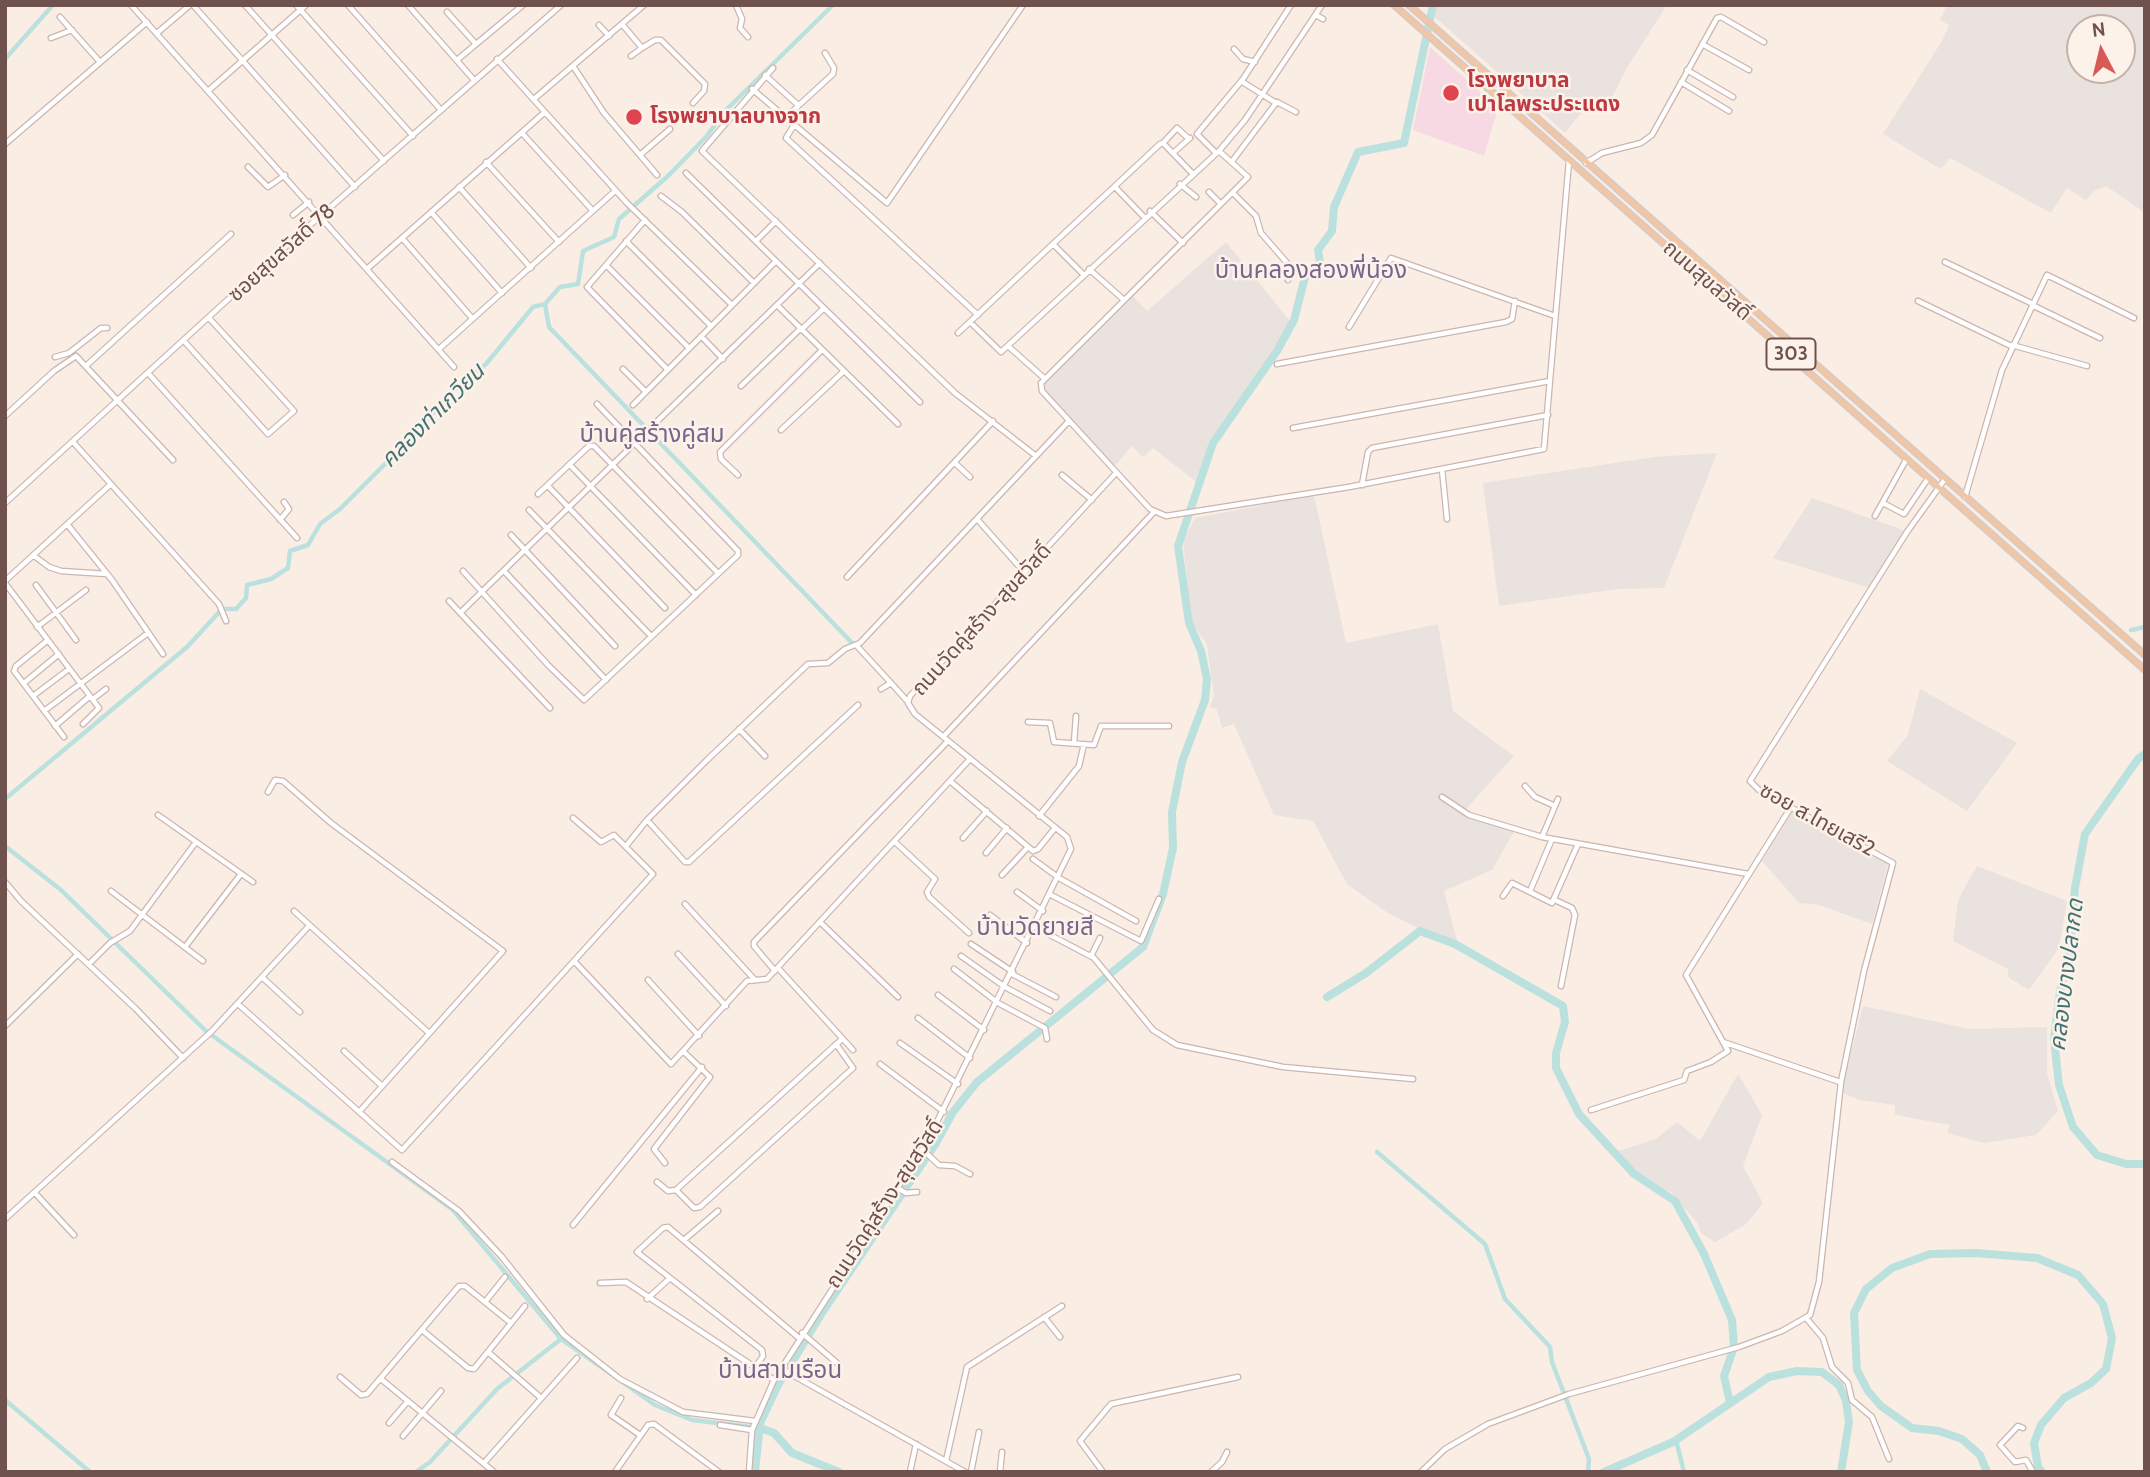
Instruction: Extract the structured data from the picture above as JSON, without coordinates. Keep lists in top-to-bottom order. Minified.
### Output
{"streets":{"main road":["ถนนสุขสวัสดิ์","303"],"street":["ซอยสุขสวัสดิ์ 78","ถนนวัดคู่สร้าง-สุขสวัสดิ์","ซอย ส.ไทยเสรี2"]},"crossings":[["ถนนสุขสวัสดิ์","ซอย ส.ไทยเสรี2"]],"districts":["บ้านคลองสองพี่น้อง","บ้านคู่สร้างคู่สม","บ้านวัดยายสี","บ้านสามเรือน"],"water":["คลองท่าเกวียน","คลองบางปลากด"],"places":["โรงพยาบาล เปาโลพระประแดง","โรงพยาบาลบางจาก"],"north":"top"}
